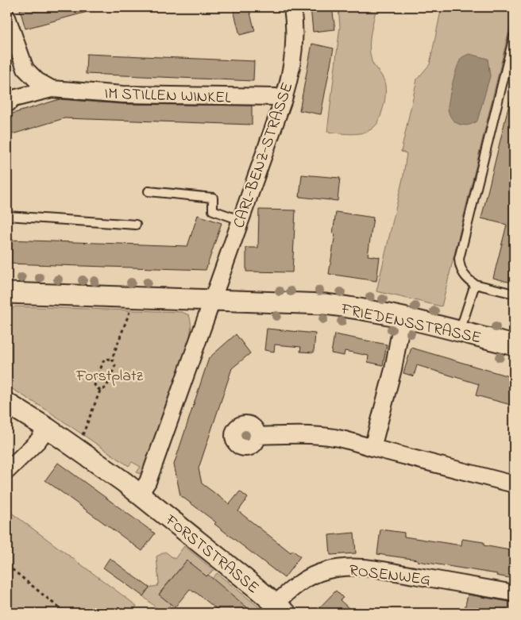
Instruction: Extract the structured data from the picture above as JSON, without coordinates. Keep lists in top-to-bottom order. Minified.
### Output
{"streets":{"street":["IM STILLEN WINKEL","CARL-BENZ-STRASSE","FRIEDENSSTRASSE","FORSTSTRASSE","ROSENWEG"]},"crossings":[["IM STILLEN WINKEL","CARL-BENZ-STRASSE"],["CARL-BENZ-STRASSE","FRIEDENSSTRASSE"],["FORSTSTRASSE","ROSENWEG"]],"parks":["Forstplatz"]}
